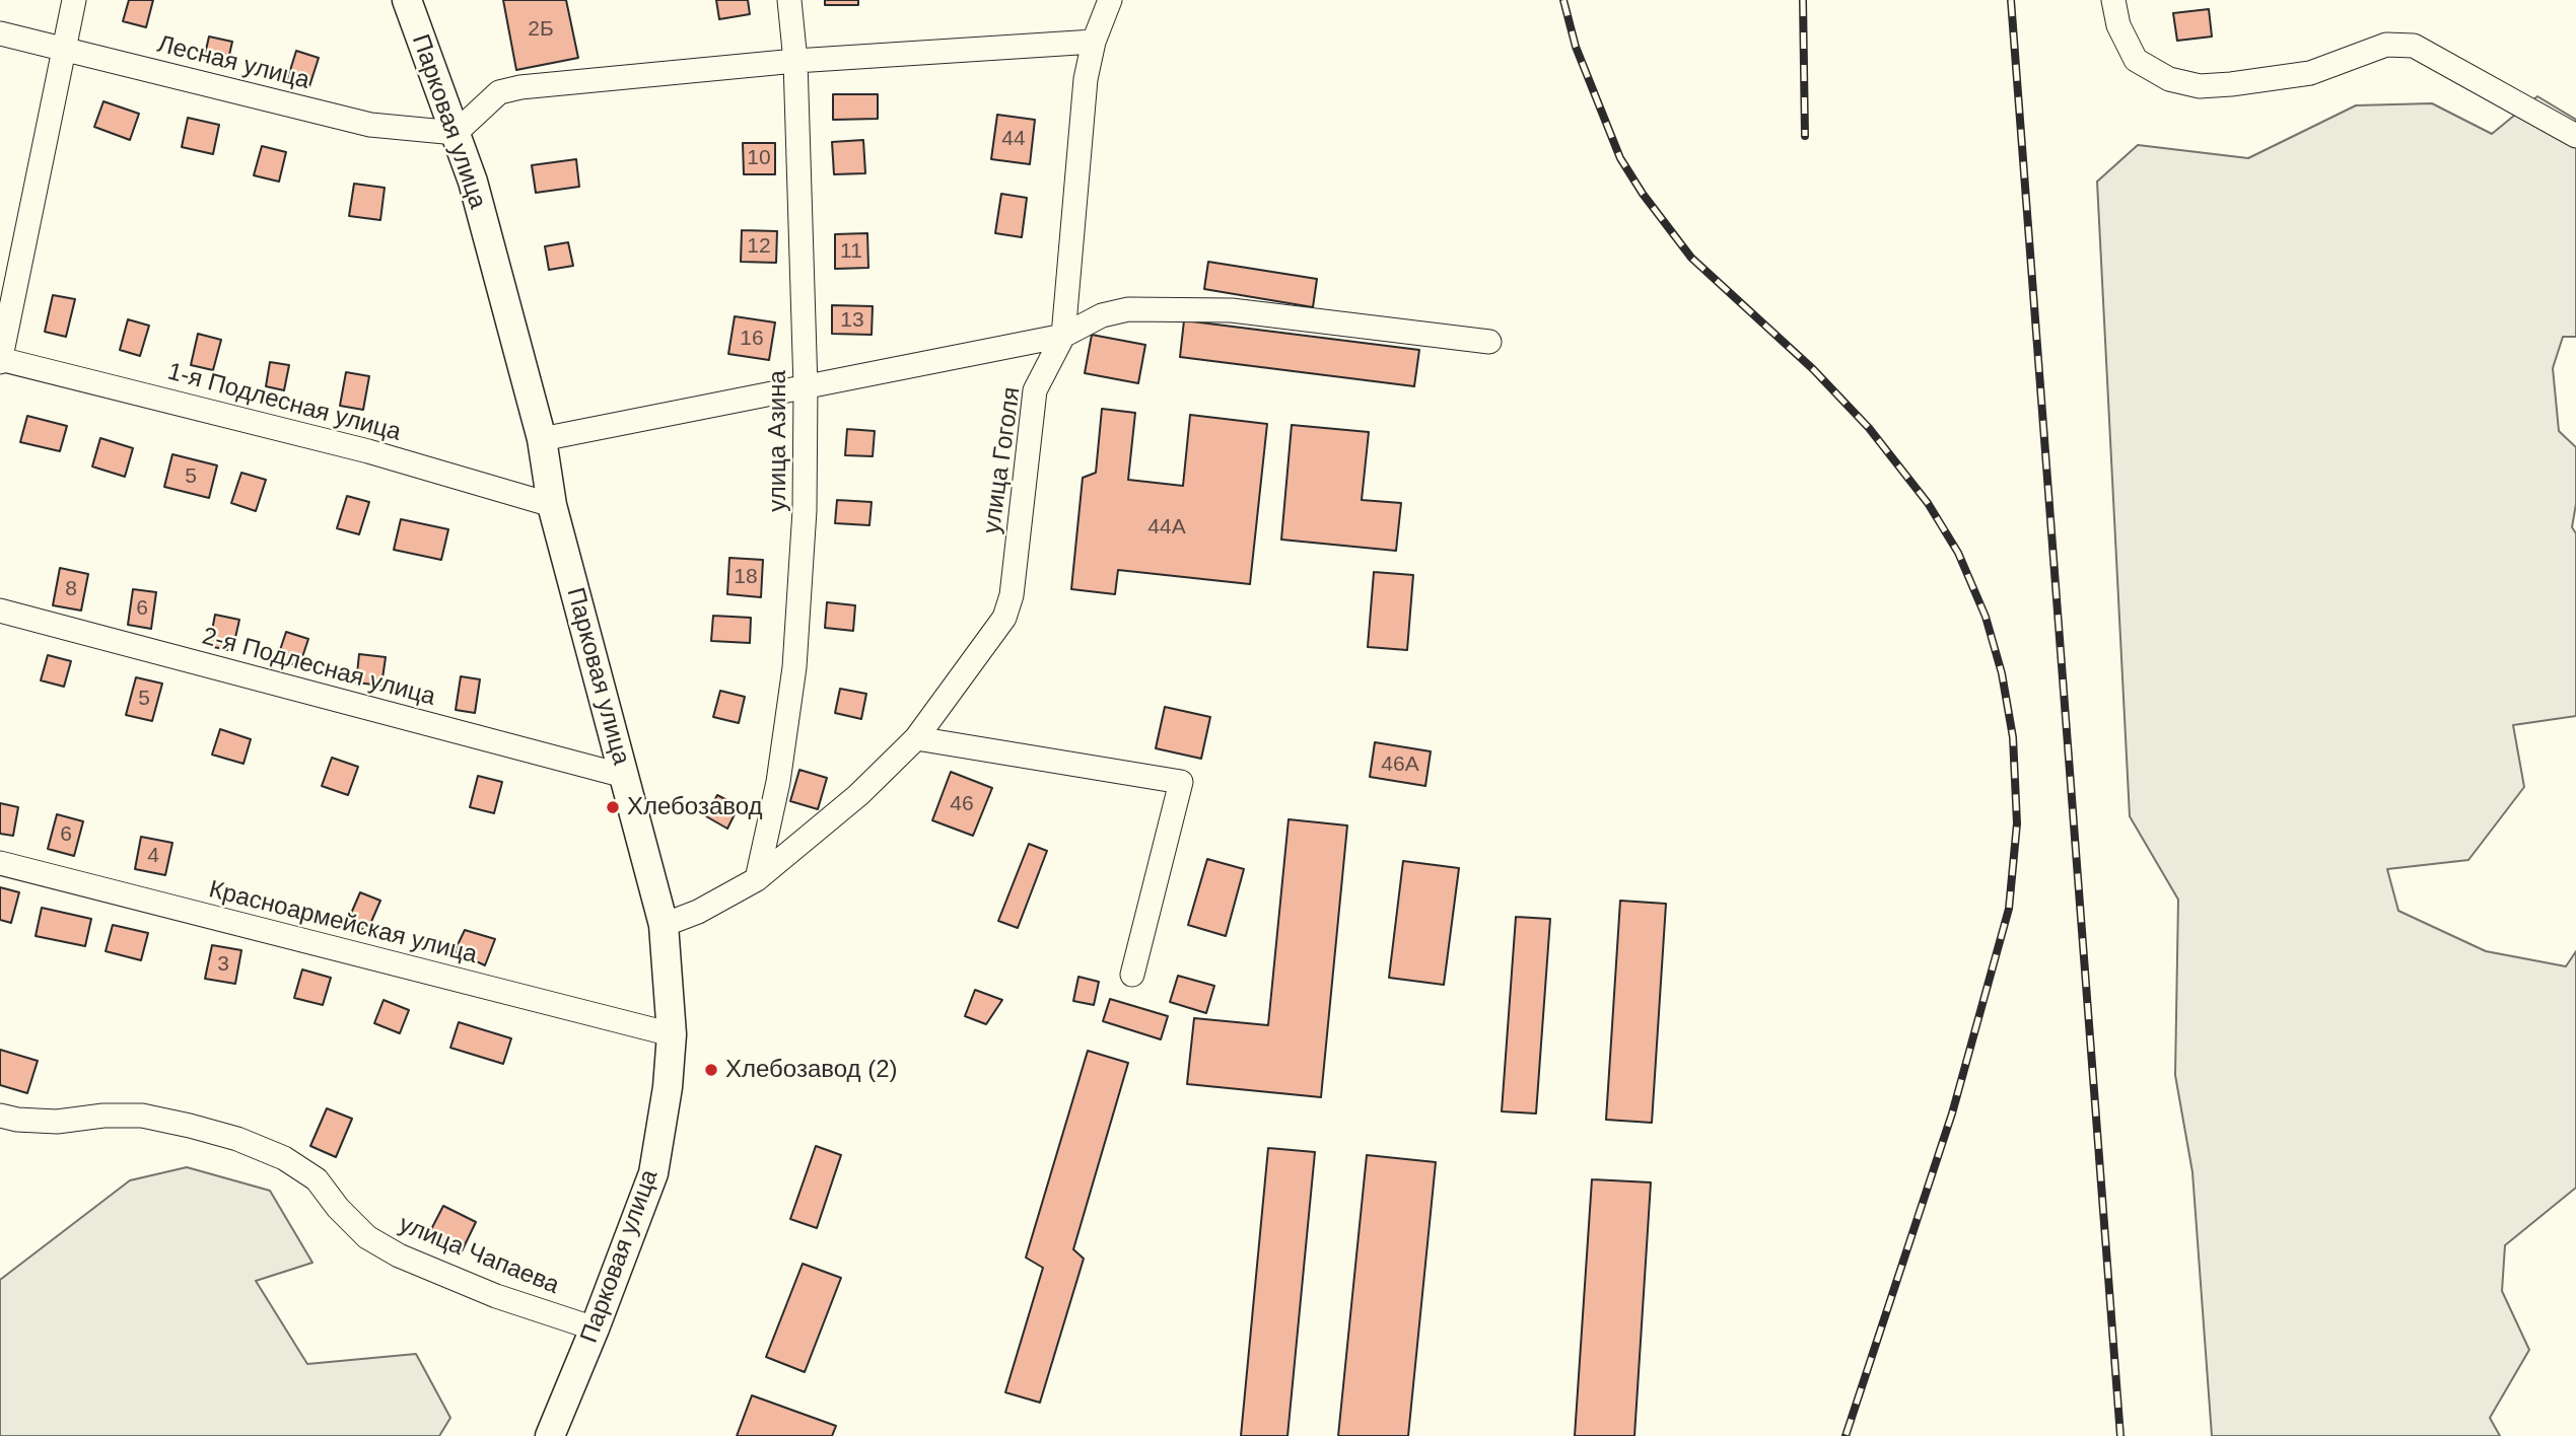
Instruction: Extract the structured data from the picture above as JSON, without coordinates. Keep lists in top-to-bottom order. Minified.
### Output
{"streets":{"main road":["Парковая улица"],"street":["Лесная улица","1-я Подлесная улица","улица Азина","улица Гоголя","2-я Подлесная улица","Красноармейская улица","улица Чапаева"]},"crossings":[["Лесная улица","Парковая улица"],["Парковая улица","1-я Подлесная улица"],["Парковая улица","улица Гоголя"],["Парковая улица","2-я Подлесная улица"],["Парковая улица","Красноармейская улица"],["Парковая улица","улица Чапаева"],["улица Азина","улица Гоголя"]],"places":["Хлебозавод","Хлебозавод (2)"],"house_numbers":["2Б","44","10","12","11","13","16","5","44А","18","8","6","5","46А","46","6","4","3"]}
